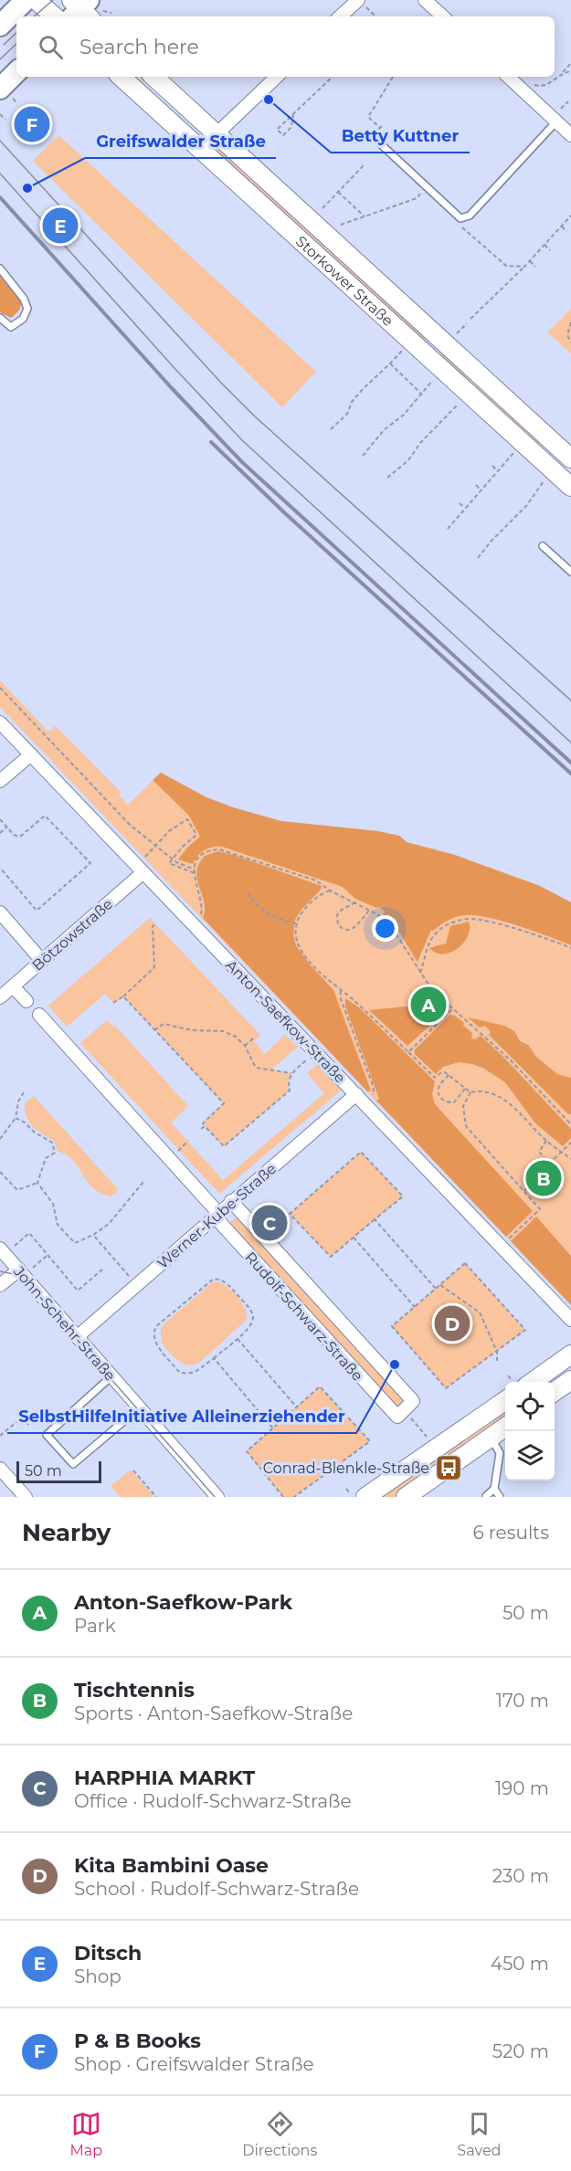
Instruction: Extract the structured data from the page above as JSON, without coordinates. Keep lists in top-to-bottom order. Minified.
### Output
{"streets":{"street":["Storkower Straße","Bötzowstraße","Anton-Saefkow-Straße","Werner-Kube-Straße","Rudolf-Schwarz-Straße","John-Schehr-Straße"]},"crossings":[["Bötzowstraße","Anton-Saefkow-Straße"],["Anton-Saefkow-Straße","Werner-Kube-Straße"],["Werner-Kube-Straße","Rudolf-Schwarz-Straße"],["Werner-Kube-Straße","John-Schehr-Straße"]],"places":{"other":["Betty Kuttner","Greifswalder Straße","SelbstHilfeInitiative Alleinerziehender"],"bus stop":["Conrad-Blenkle-Straße"]},"scale_bar":"50 m","page":{"search":"Search here","pins":["F","E","A","B","C","D"],"scale":"50 m","heading":["Nearby","6 results"],"list":[{"mark":"A","name":"Anton-Saefkow-Park","note":"Park","value":"50 m"},{"mark":"B","name":"Tischtennis","note":"Sports · Anton-Saefkow-Straße","value":"170 m"},{"mark":"C","name":"HARPHIA MARKT","note":"Office · Rudolf-Schwarz-Straße","value":"190 m"},{"mark":"D","name":"Kita Bambini Oase","note":"School · Rudolf-Schwarz-Straße","value":"230 m"},{"mark":"E","name":"Ditsch","note":"Shop","value":"450 m"},{"mark":"F","name":"P & B Books","note":"Shop · Greifswalder Straße","value":"520 m"}],"nav":["Map","Directions","Saved"]}}
